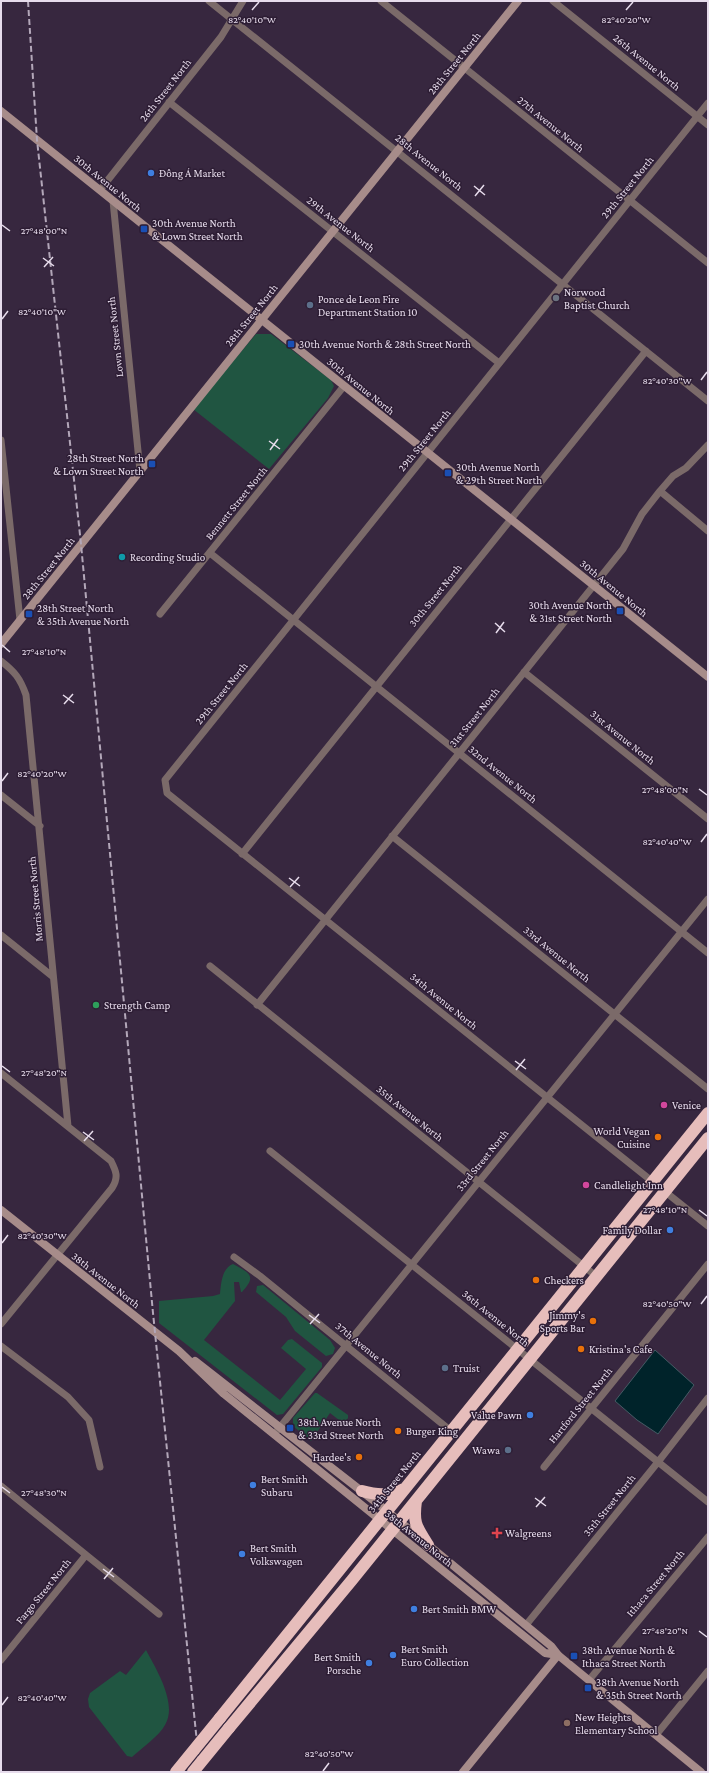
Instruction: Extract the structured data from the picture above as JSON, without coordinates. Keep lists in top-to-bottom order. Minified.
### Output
{"streets":{"highway":["34th Street North"],"street":["26th Avenue North","28th Street North","26th Street North","27th Avenue North","28th Avenue North","30th Avenue North","29th Street North","29th Avenue North","Lown Street North","Bennett Street North","30th Street North","31st Street North","31st Avenue North","32nd Avenue North","Morris Street North","33rd Avenue North","34th Avenue North","35th Avenue North","33rd Street North","38th Avenue North","36th Avenue North","37th Avenue North","Hartford Street North","35th Street North","Ithaca Street North","Fargo Street North"]},"crossings":[["26th Avenue North","29th Street North"],["28th Street North","27th Avenue North"],["28th Street North","28th Avenue North"],["28th Street North","30th Avenue North"],["28th Street North","29th Avenue North"],["28th Street North","Lown Street North"],["26th Street North","28th Avenue North"],["26th Street North","30th Avenue North"],["26th Street North","29th Avenue North"],["27th Avenue North","29th Street North"],["28th Avenue North","29th Street North"],["28th Avenue North","30th Street North"],["30th Avenue North","29th Street North"],["30th Avenue North","Lown Street North"],["30th Avenue North","Bennett Street North"],["30th Avenue North","30th Street North"],["30th Avenue North","31st Street North"],["29th Street North","29th Avenue North"],["29th Street North","32nd Avenue North"],["29th Street North","34th Avenue North"],["Bennett Street North","32nd Avenue North"],["30th Street North","32nd Avenue North"],["30th Street North","34th Avenue North"],["31st Street North","31st Avenue North"],["31st Street North","32nd Avenue North"],["31st Street North","33rd Avenue North"],["31st Street North","34th Avenue North"],["31st Street North","35th Avenue North"],["32nd Avenue North","33rd Street North"],["33rd Avenue North","33rd Street North"],["34th Avenue North","33rd Street North"],["34th Avenue North","34th Street North"],["35th Avenue North","33rd Street North"],["35th Avenue North","34th Street North"],["33rd Street North","38th Avenue North"],["33rd Street North","36th Avenue North"],["33rd Street North","37th Avenue North"],["38th Avenue North","34th Street North"],["38th Avenue North","35th Street North"],["38th Avenue North","Ithaca Street North"],["36th Avenue North","Hartford Street North"],["36th Avenue North","34th Street North"],["36th Avenue North","35th Street North"],["37th Avenue North","34th Street North"]],"places":{"other":["Đông Á Market","Norwood Baptist Church","Ponce de Leon Fire Department Station 10","Recording Studio","Strength Camp","Venice","World Vegan Cuisine","Candlelight Inn","Family Dollar","Checkers","Jimmy's Sports Bar","Kristina's Cafe","Truist","Value Pawn","Burger King","Wawa","Hardee's","Bert Smith Subaru","Bert Smith Volkswagen","Bert Smith BMW","Bert Smith Euro Collection","Bert Smith Porsche","New Heights Elementary School"],"transit":["30th Avenue North & Lown Street North","30th Avenue North & 28th Street North","28th Street North & Lown Street North","30th Avenue North & 29th Street North","30th Avenue North & 31st Street North","28th Street North & 35th Avenue North","38th Avenue North & 33rd Street North","38th Avenue North & Ithaca Street North","38th Avenue North & 35th Street North"],"health":["Walgreens"]},"coordinates":["82°40'10\"W","82°40'20\"W","27°48'00\"N","82°40'30\"W","27°48'10\"N","82°40'40\"W","27°48'20\"N","82°40'50\"W","27°48'30\"N"]}
